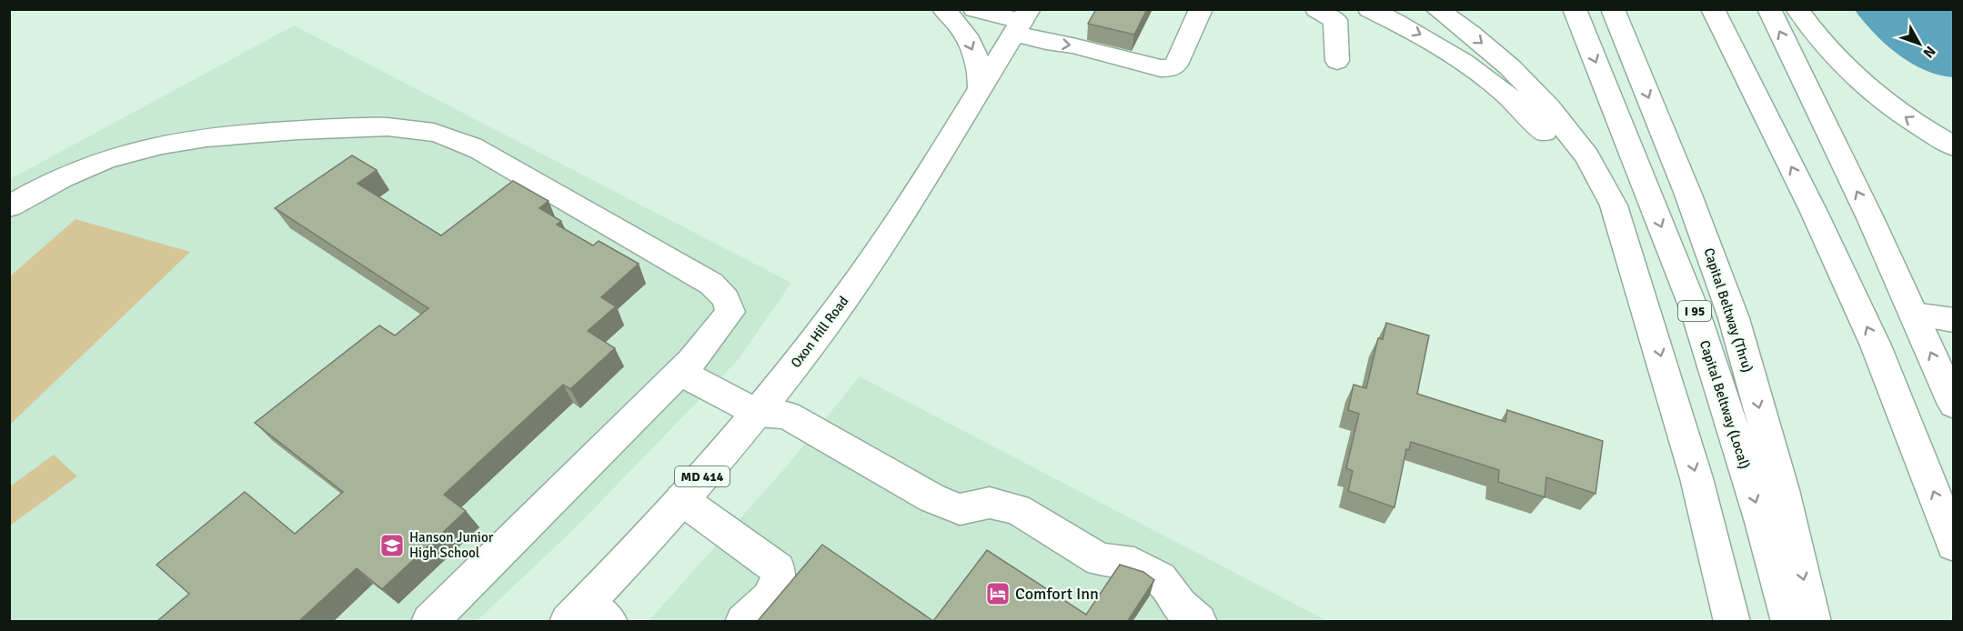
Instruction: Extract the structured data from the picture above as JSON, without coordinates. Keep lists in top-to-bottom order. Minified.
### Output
{"streets":{"main road":["Capital Beltway (Thru)","I 95","Oxon Hill Road","Capital Beltway (Local)","MD 414"]},"places":{"school or university":["Hanson Junior High School"],"hotel":["Comfort Inn"]},"north":"bottom right"}
